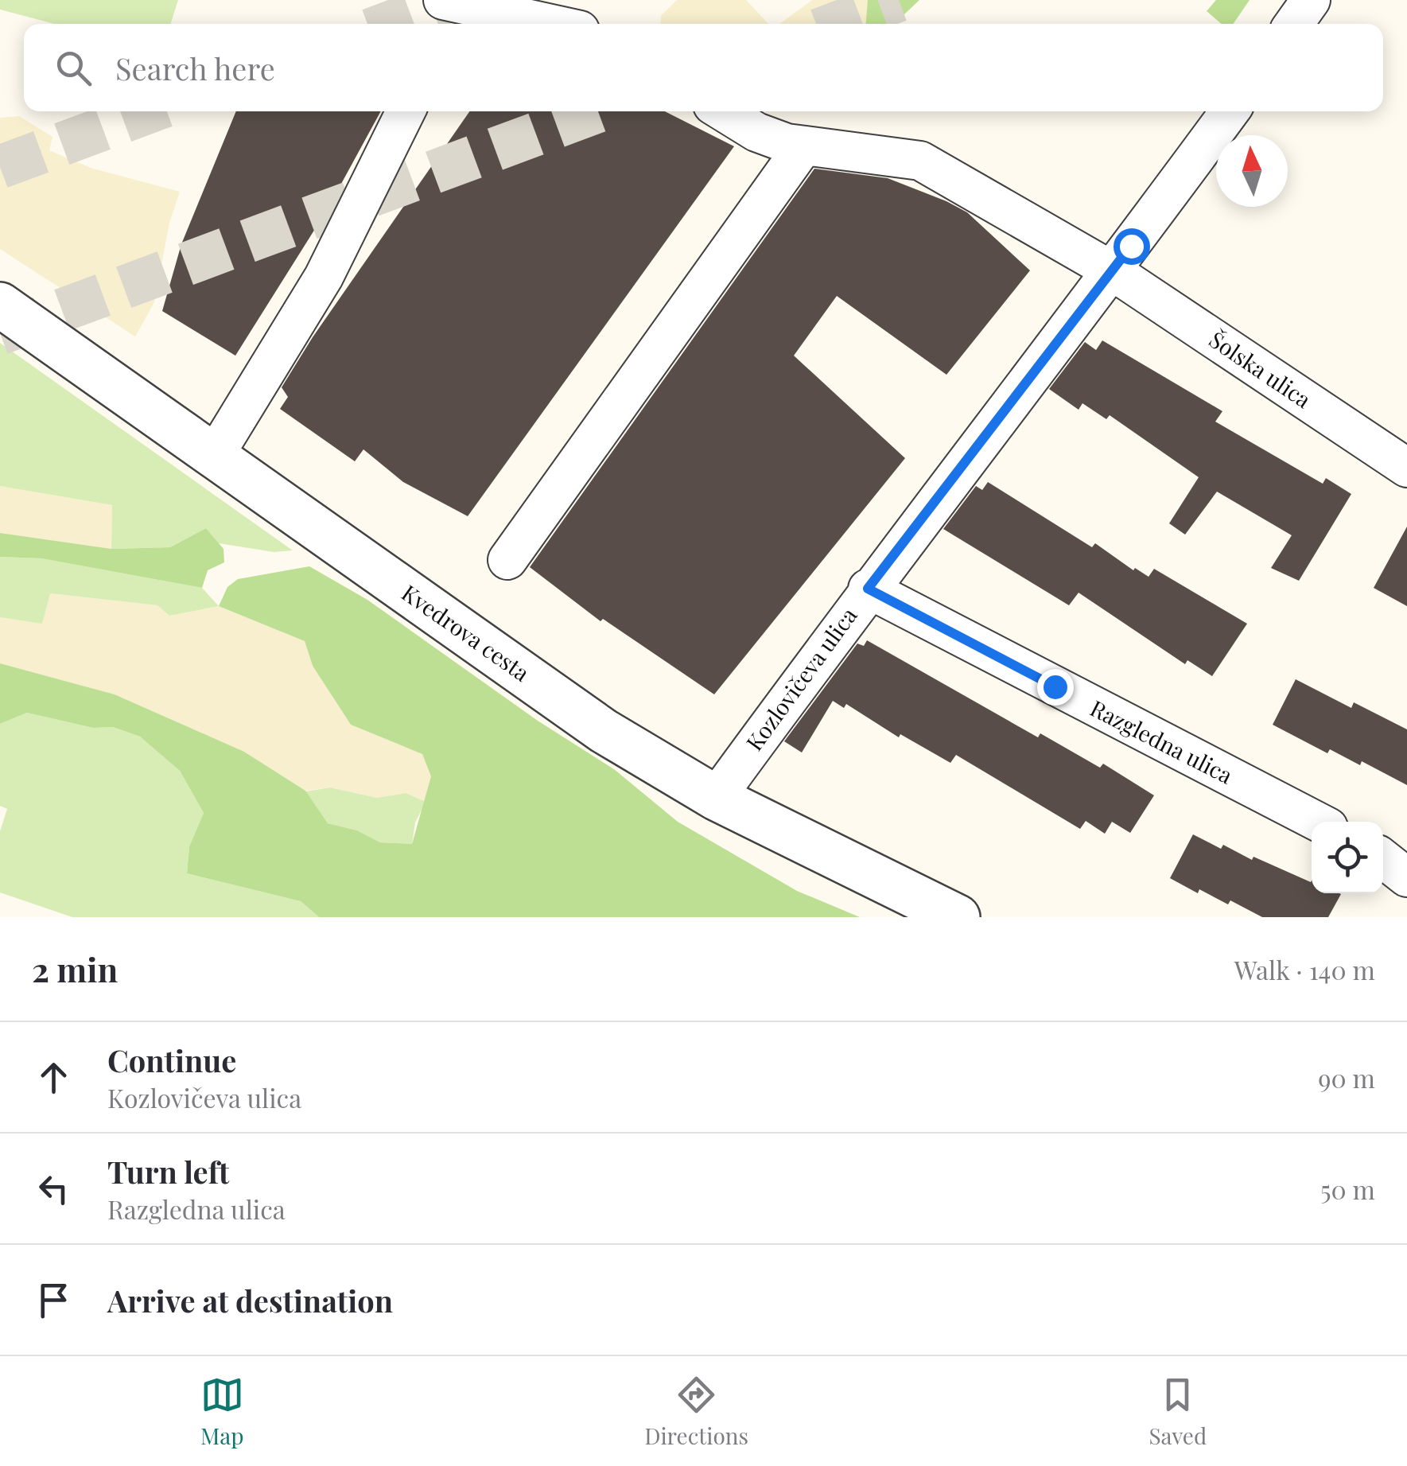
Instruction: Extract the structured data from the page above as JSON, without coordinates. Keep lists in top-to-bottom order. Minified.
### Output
{"streets":{"street":["Šolska ulica","Kvedrova cesta","Kozlovičeva ulica","Razgledna ulica"]},"crossings":[["Šolska ulica","Kozlovičeva ulica"],["Kvedrova cesta","Kozlovičeva ulica"],["Kozlovičeva ulica","Razgledna ulica"]],"north":"top","page":{"search":"Search here","heading":["2 min","Walk · 140 m"],"list":[["Continue","Kozlovičeva ulica","90 m"],["Turn left","Razgledna ulica","50 m"],"Arrive at destination"],"nav":["Map","Directions","Saved"]}}
